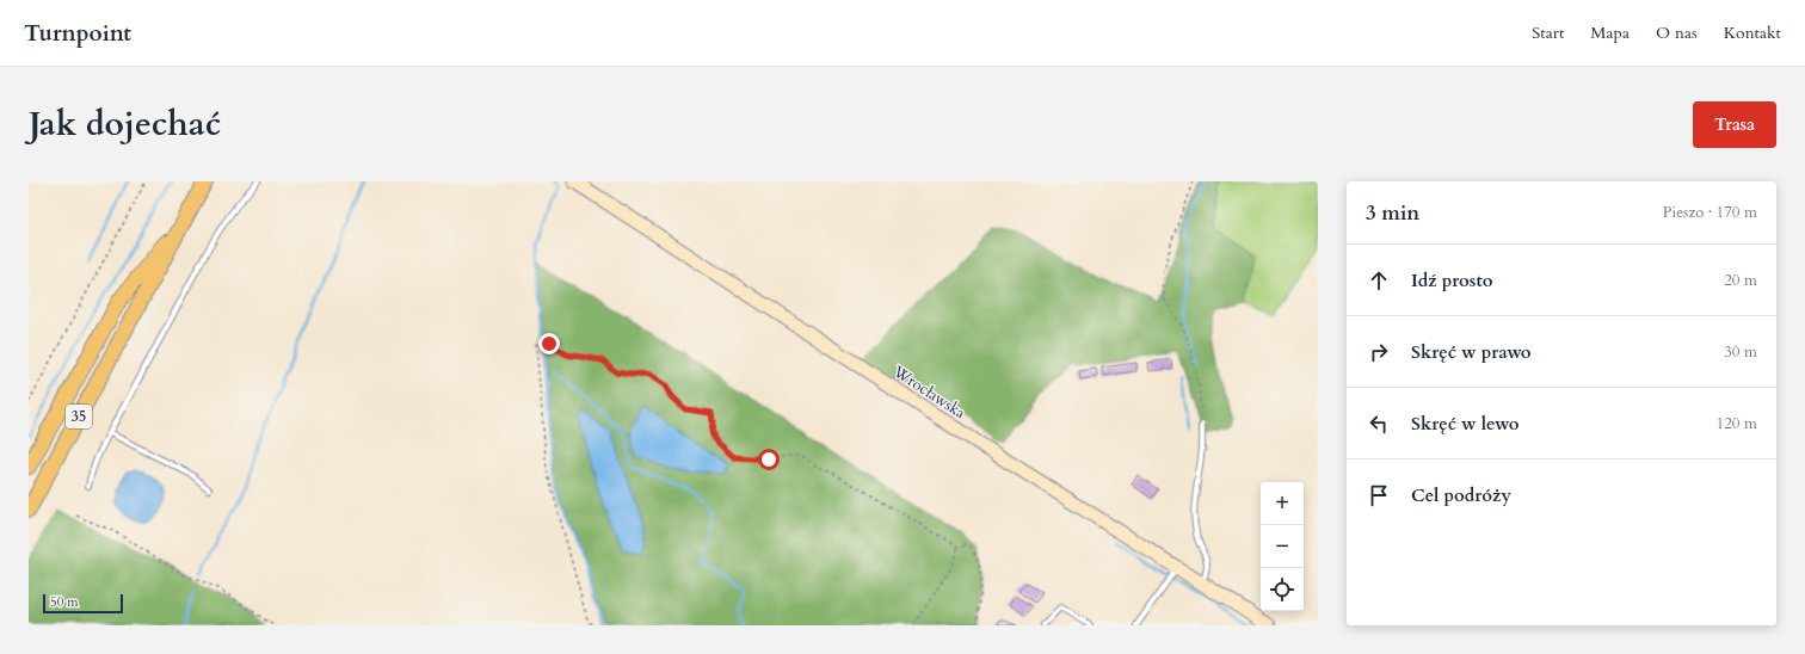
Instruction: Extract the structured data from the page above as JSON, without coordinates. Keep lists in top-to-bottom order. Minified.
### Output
{"streets":{"main road":["35"],"street":["Wrocławska"]},"scale_bar":"50 m","page":{"header":"Turnpoint","nav":["Start","Mapa","O nas","Kontakt"],"title":"Jak dojechać","buttons":"Trasa","heading":["3 min","Pieszo · 170 m"],"list":[["Idź prosto","20 m"],["Skręć w prawo","30 m"],["Skręć w lewo","120 m"],"Cel podróży"],"map_buttons":["+","−"],"scale":"50 m"}}
